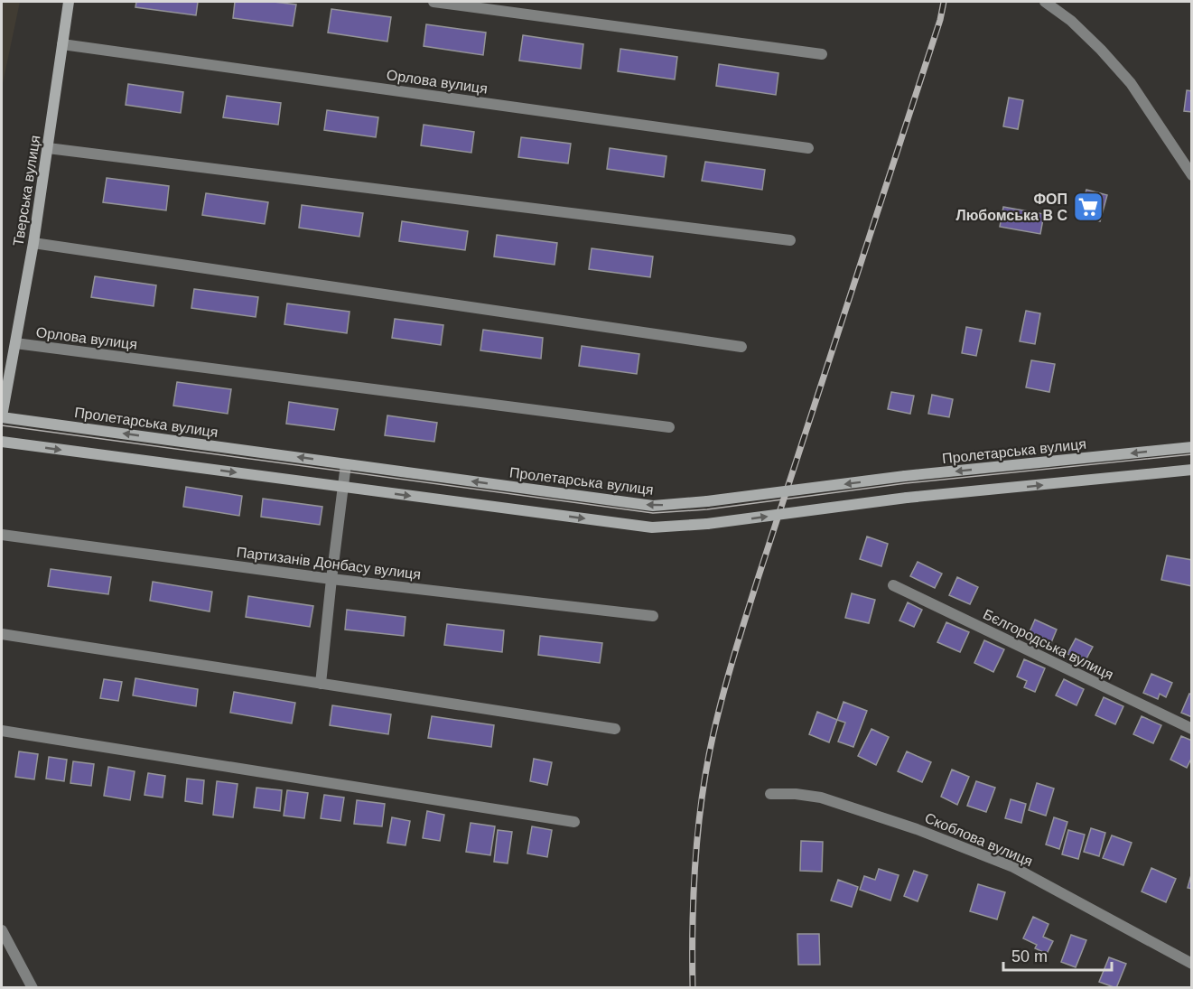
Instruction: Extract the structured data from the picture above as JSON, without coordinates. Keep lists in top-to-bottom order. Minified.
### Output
{"streets":{"main road":["Тверська вулиця","Пролетарська вулиця"],"street":["Орлова вулиця","Партизанів Донбасу вулиця","Бєлгородська вулиця","Скоблова вулиця"]},"crossings":[["Орлова вулиця","Тверська вулиця"],["Тверська вулиця","Пролетарська вулиця"]],"places":{"supermarket":["ФОП Любомська В С"]},"scale_bar":"50 m"}
